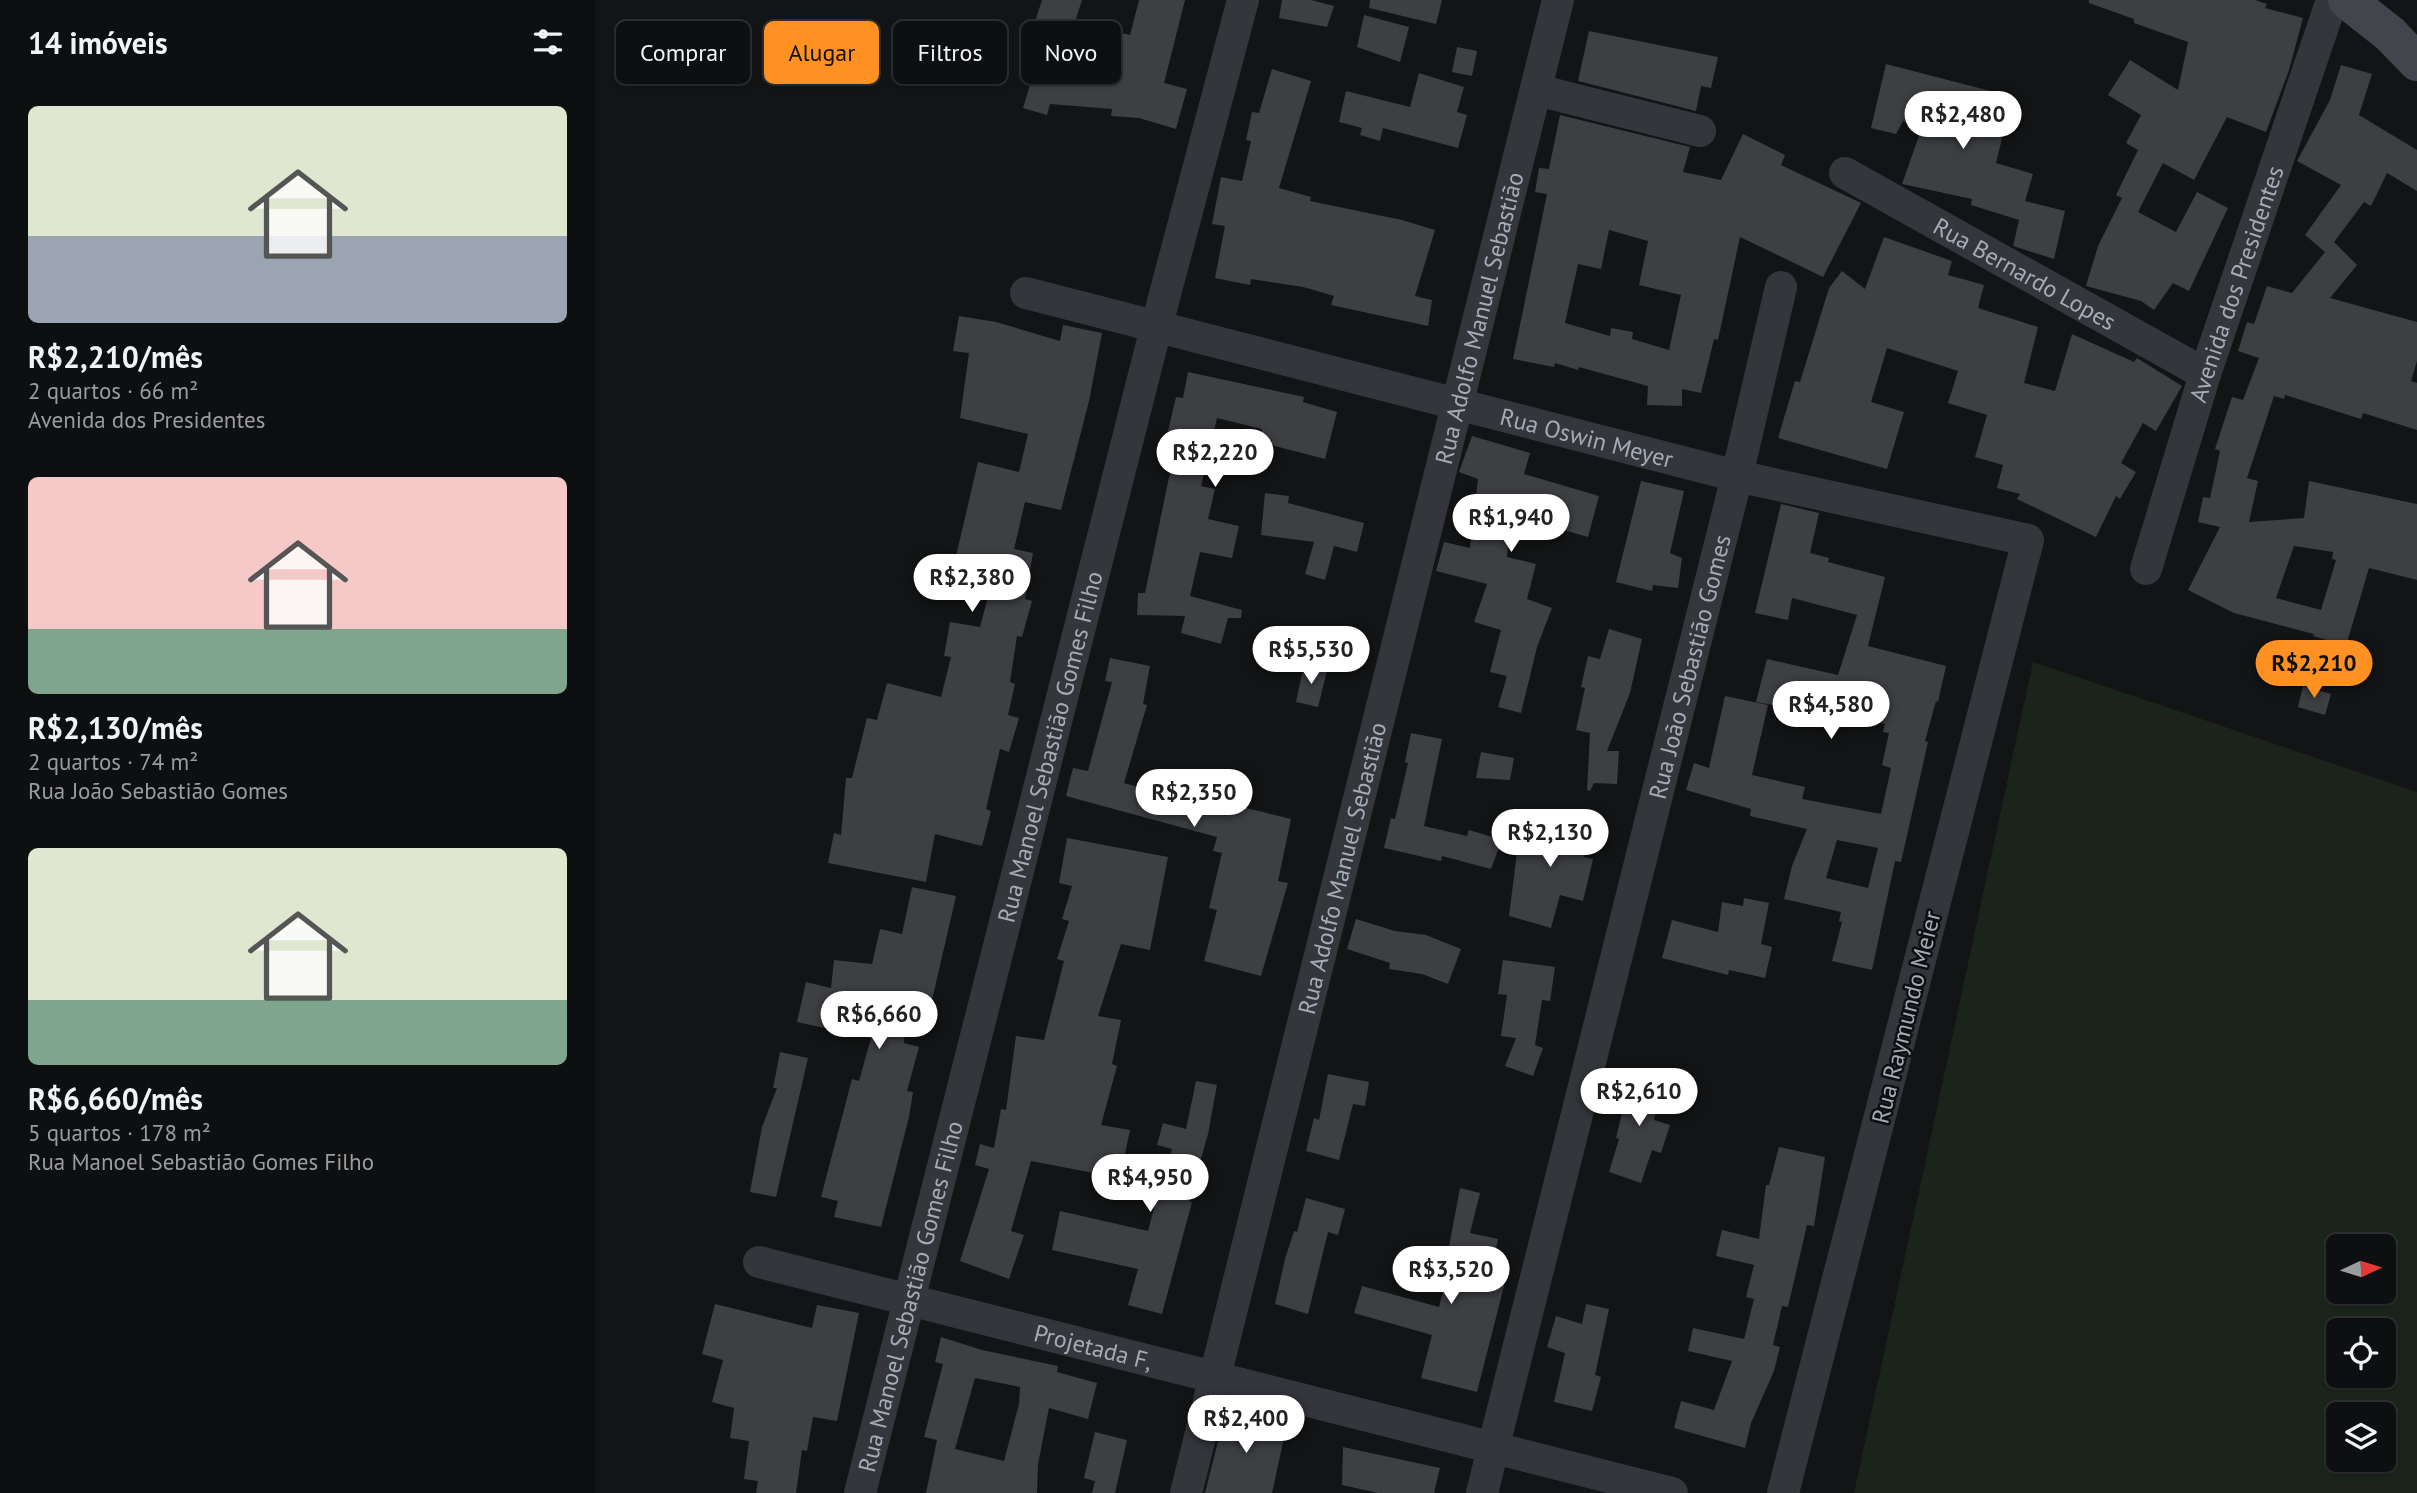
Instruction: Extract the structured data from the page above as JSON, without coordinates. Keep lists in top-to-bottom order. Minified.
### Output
{"streets":{"street":["Rua Bernardo Lopes","Avenida dos Presidentes","Rua Adolfo Manuel Sebastião","Rua Oswin Meyer","Rua João Sebastião Gomes","Rua Manoel Sebastião Gomes Filho","Rua Raymundo Meier","Projetada F,"]},"crossings":[["Rua Bernardo Lopes","Avenida dos Presidentes"],["Rua Adolfo Manuel Sebastião","Rua Oswin Meyer"],["Rua Adolfo Manuel Sebastião","Projetada F,"],["Rua Oswin Meyer","Rua João Sebastião Gomes"],["Rua Oswin Meyer","Rua Manoel Sebastião Gomes Filho"],["Rua Oswin Meyer","Rua Raymundo Meier"],["Rua João Sebastião Gomes","Projetada F,"],["Rua Manoel Sebastião Gomes Filho","Projetada F,"]],"north":"right","page":{"heading":"14 imóveis","chip":["Comprar","Alugar","Filtros","Novo"],"list":[{"name":"R$2,210/mês","note":"2 quartos · 66 m² · Avenida dos Presidentes"},{"name":"R$2,130/mês","note":"2 quartos · 74 m² · Rua João Sebastião Gomes"},{"name":"R$6,660/mês","note":"5 quartos · 178 m² · Rua Manoel Sebastião Gomes Filho"}],"price":["R$2,480","R$2,220","R$1,940","R$2,380","R$5,530","R$2,210","R$4,580","R$2,350","R$2,130","R$6,660","R$2,610","R$4,950","R$3,520","R$2,400"]}}
